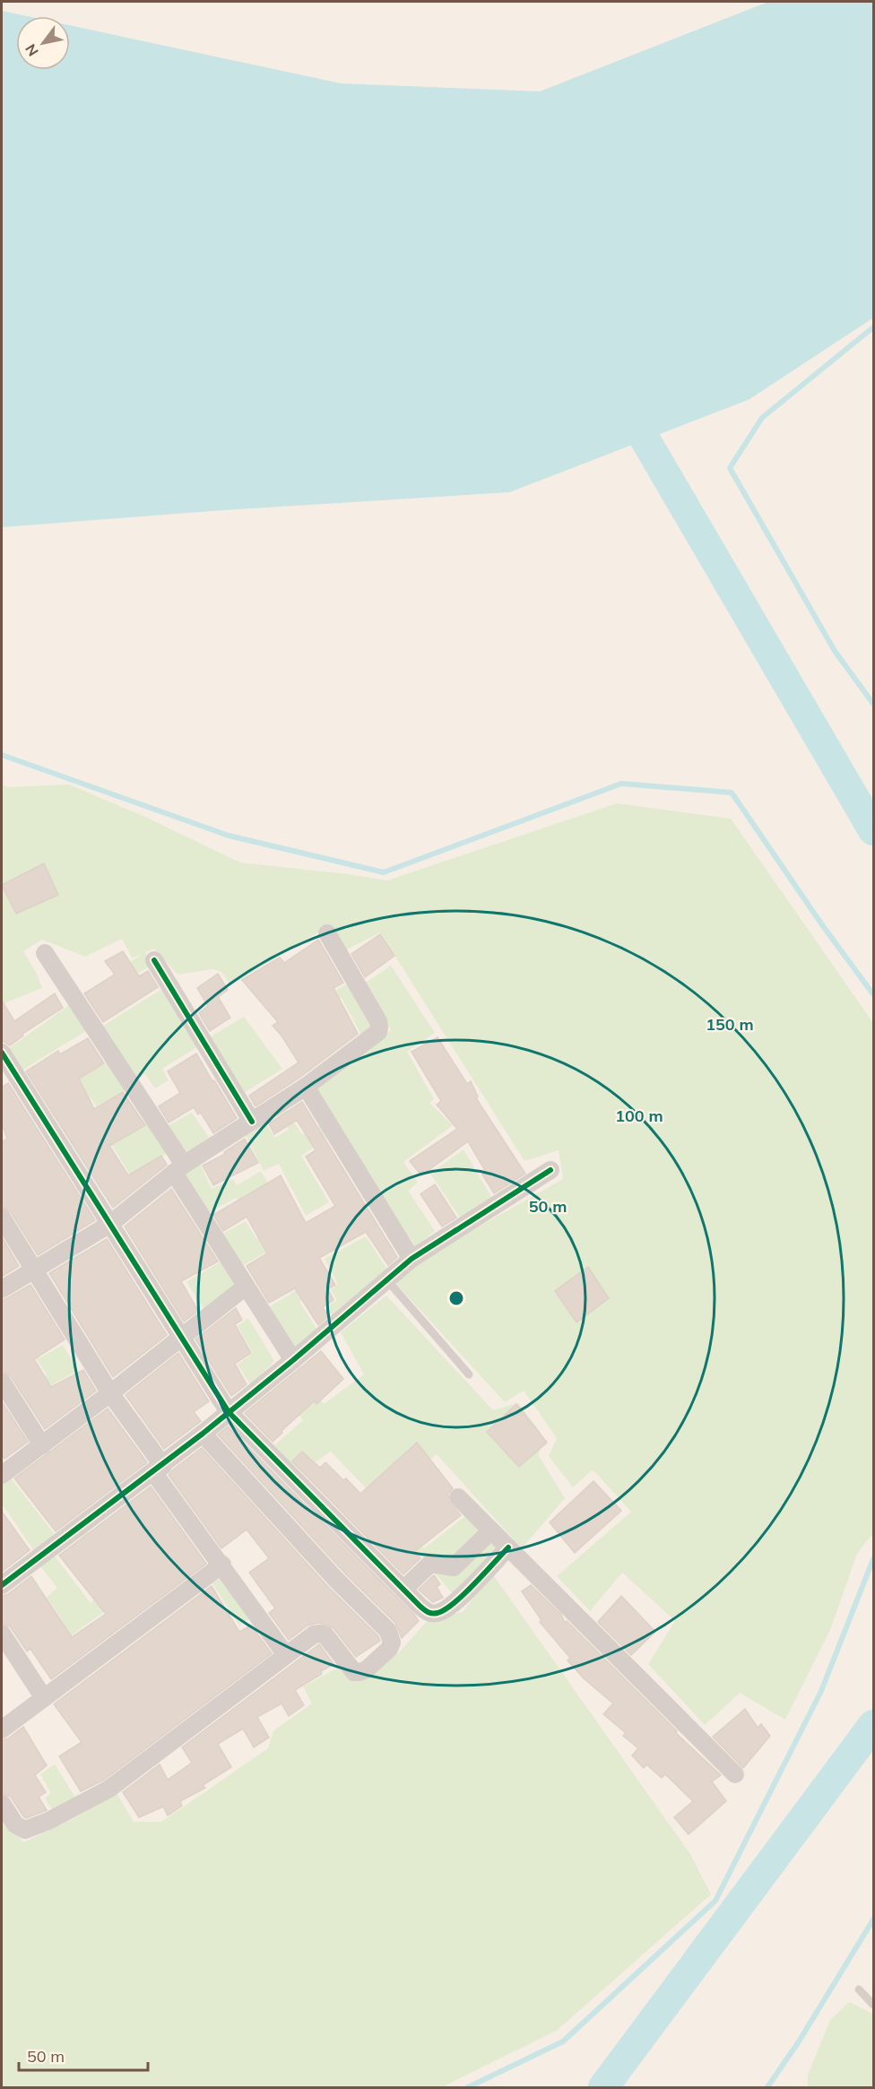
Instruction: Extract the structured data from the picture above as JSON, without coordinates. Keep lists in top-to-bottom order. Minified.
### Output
{"scale_bar":"50 m","north":"bottom left","rings":["150 m","100 m","50 m"]}
